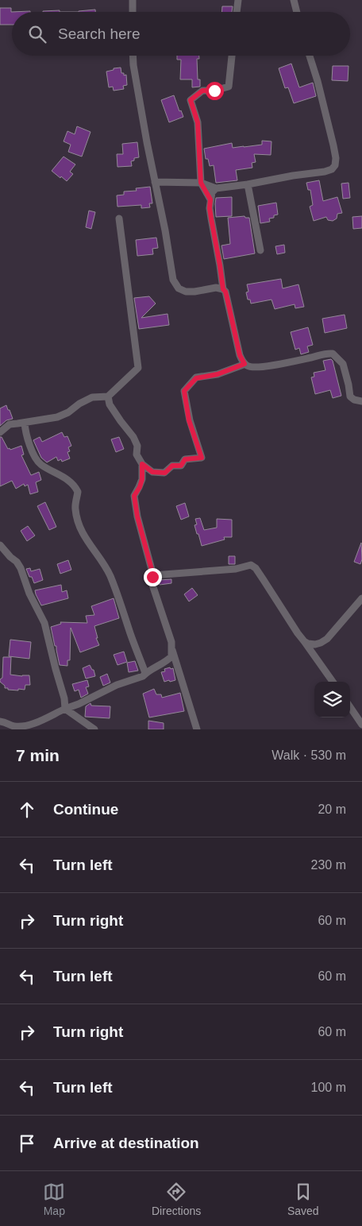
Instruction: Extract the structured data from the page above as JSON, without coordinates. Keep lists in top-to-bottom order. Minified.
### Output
{"page":{"search":"Search here","heading":["7 min","Walk · 530 m"],"list":[["Continue","20 m"],["Turn left","230 m"],["Turn right","60 m"],["Turn left","60 m"],["Turn right","60 m"],["Turn left","100 m"],"Arrive at destination"],"nav":["Map","Directions","Saved"]}}
